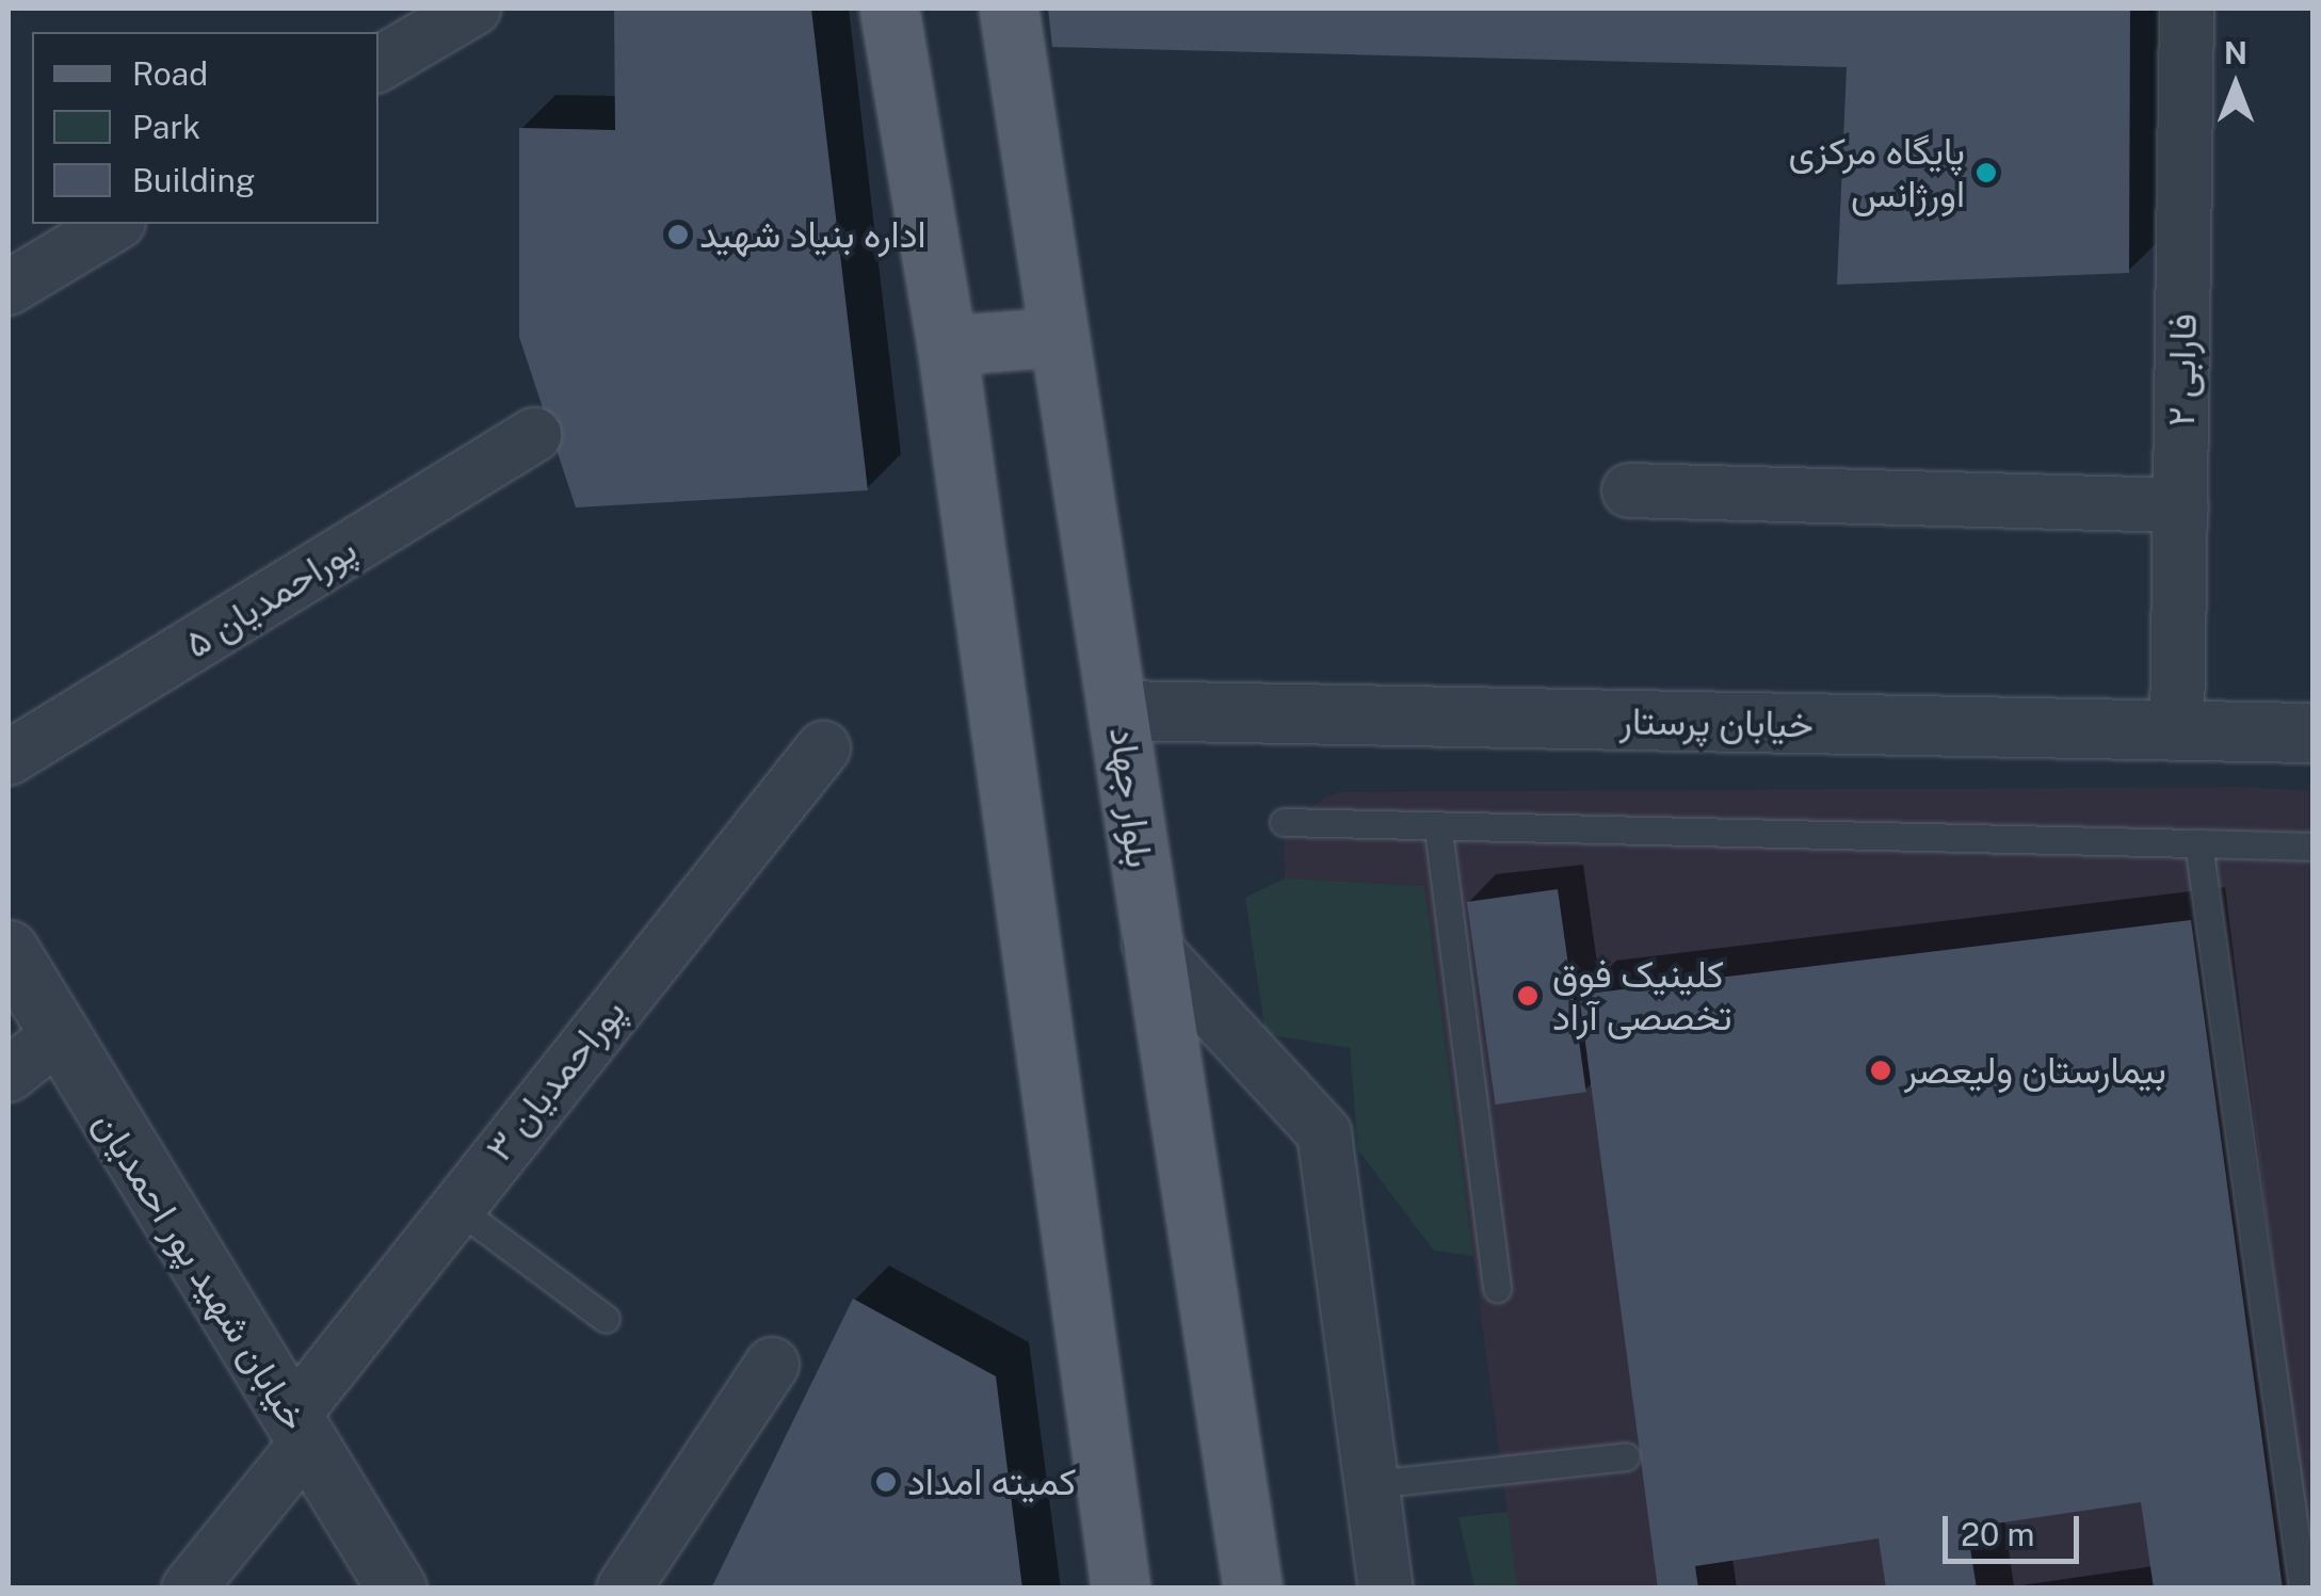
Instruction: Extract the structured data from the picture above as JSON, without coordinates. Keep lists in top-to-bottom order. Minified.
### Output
{"streets":{"main road":["بلوار جهاد"],"street":["فارابی ۲","پوراحمدیان ۵","خیابان پرستار","پوراحمدیان ۳","خیابان شهید پور احمدیان"]},"crossings":[["فارابی ۲","خیابان پرستار"],["خیابان پرستار","بلوار جهاد"],["پوراحمدیان ۳","خیابان شهید پور احمدیان"]],"places":["پایگاه مرکزی اورژانس","اداره بنیاد شهید","کلینیک فوق تخصصی آراد","بیمارستان ولیعصر","کمیته امداد"],"legend":["Road","Park","Building"],"scale_bar":"20 m","north":"top"}
